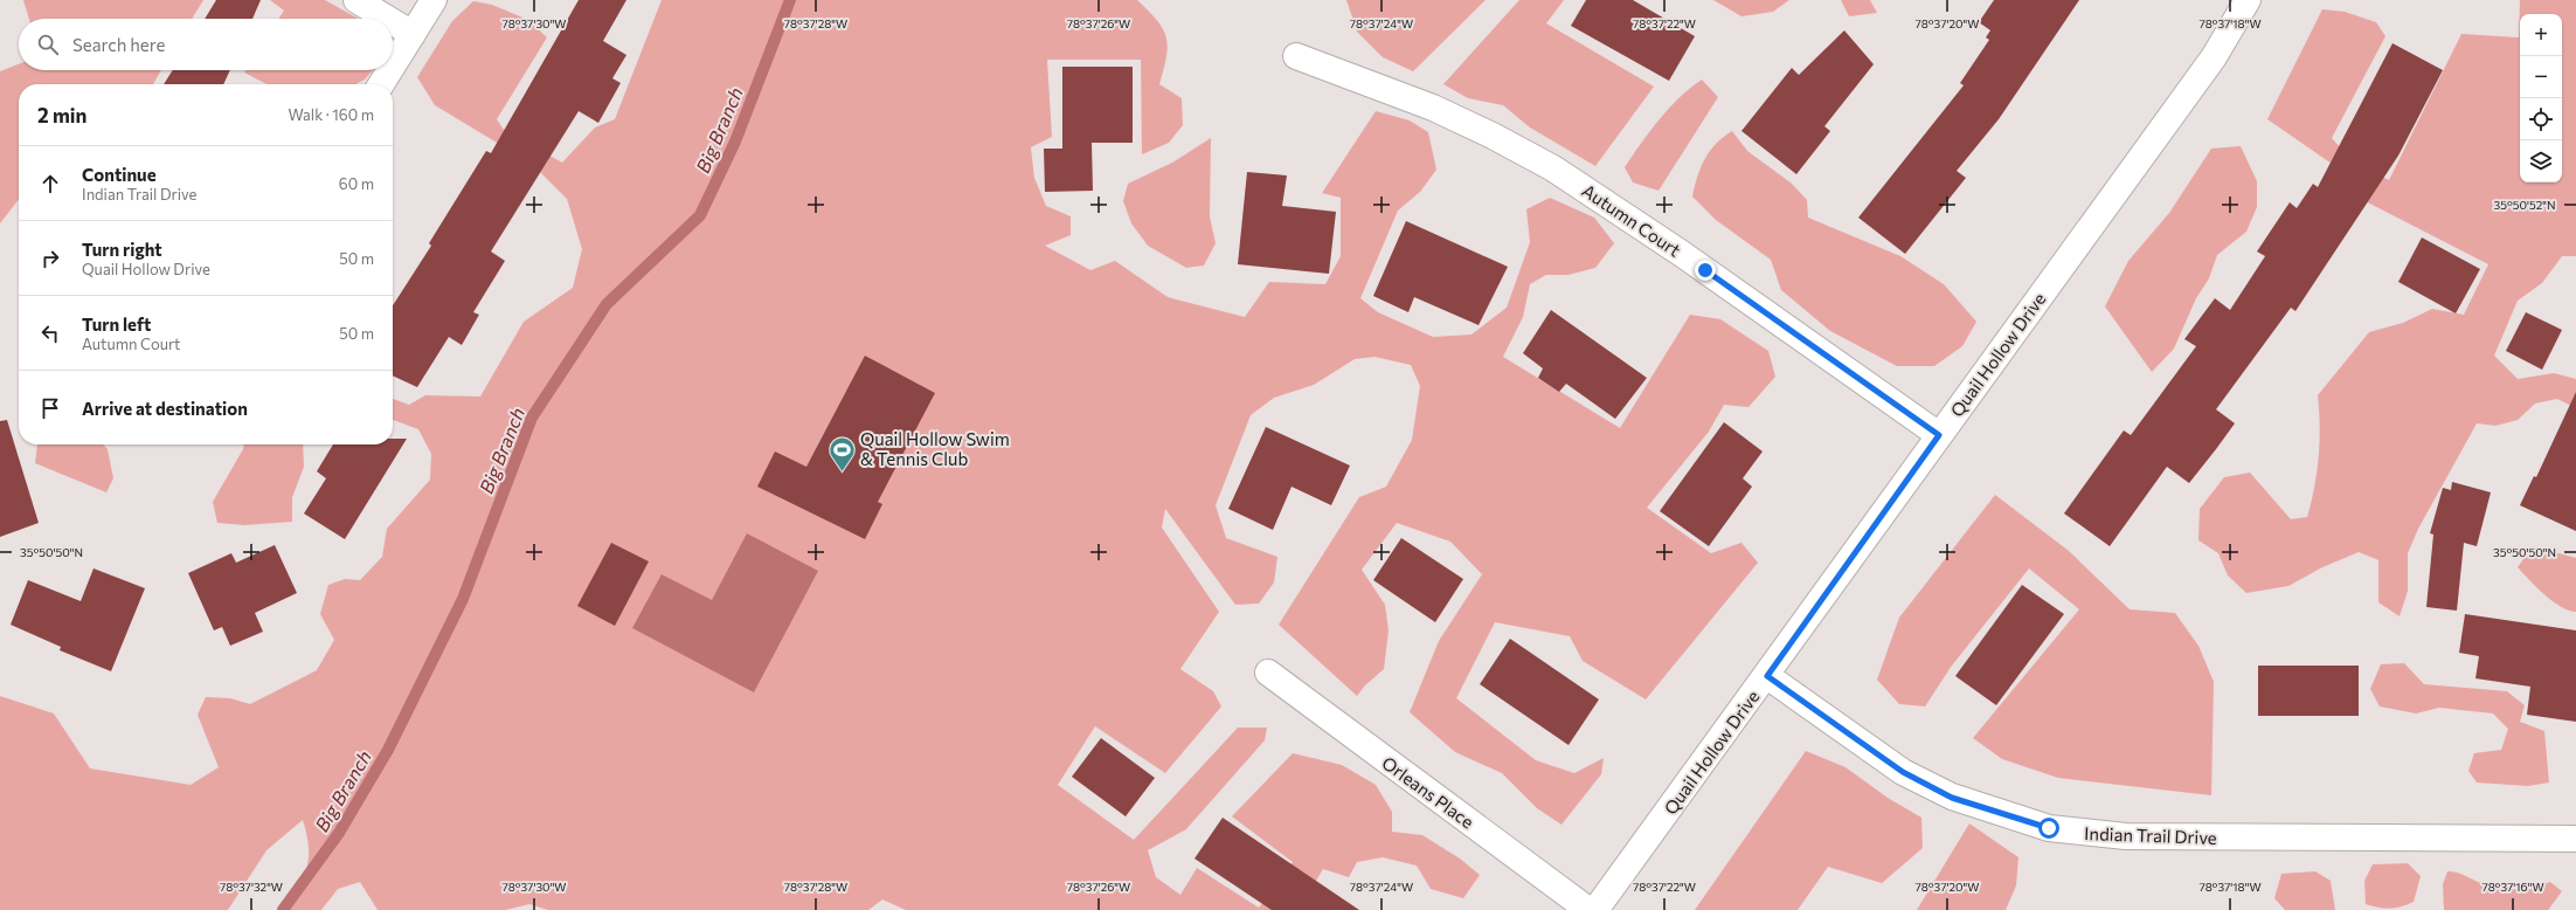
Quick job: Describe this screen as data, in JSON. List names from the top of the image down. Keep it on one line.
{"streets":{"street":["Autumn Court","Quail Hollow Drive","Orleans Place","Indian Trail Drive"]},"crossings":[["Autumn Court","Quail Hollow Drive"],["Quail Hollow Drive","Indian Trail Drive"]],"water":["Big Branch"],"places":{"sports":["Quail Hollow Swim & Tennis Club"]},"page":{"map_buttons":["+","−"],"search":"Search here","heading":["2 min","Walk · 160 m"],"list":[["Continue","Indian Trail Drive","60 m"],["Turn right","Quail Hollow Drive","50 m"],["Turn left","Autumn Court","50 m"],"Arrive at destination"]},"coordinates":["78°37'30\"W","78°37'28\"W","78°37'26\"W","78°37'24\"W","78°37'22\"W","78°37'20\"W","78°37'18\"W","35°50'52\"N","35°50'50\"N","78°37'32\"W","78°37'16\"W"]}
